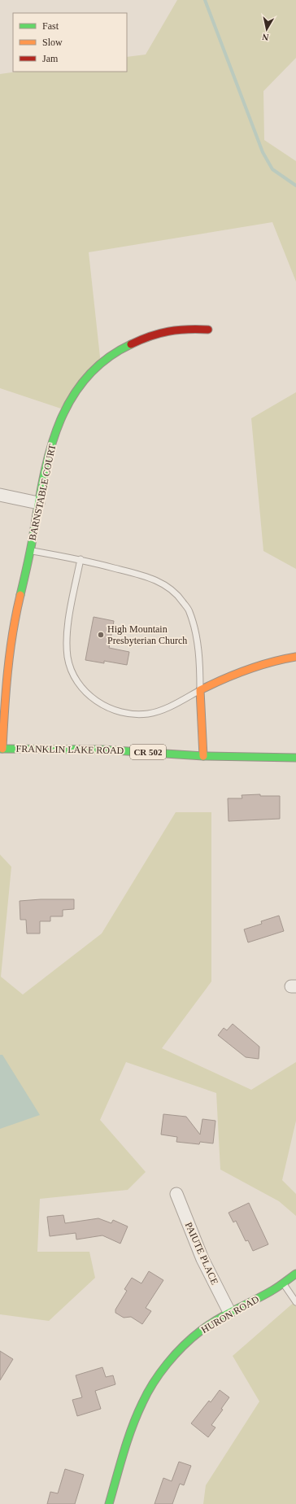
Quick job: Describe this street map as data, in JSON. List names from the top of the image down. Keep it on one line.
{"streets":{"street":["BARNSTABLE COURT","FRANKLIN LAKE ROAD","CR 502","PAIUTE PLACE","HURON ROAD"]},"crossings":[["BARNSTABLE COURT","FRANKLIN LAKE ROAD"],["PAIUTE PLACE","HURON ROAD"]],"places":["High Mountain Presbyterian Church"],"legend":["Fast","Slow","Jam"],"north":"bottom"}
